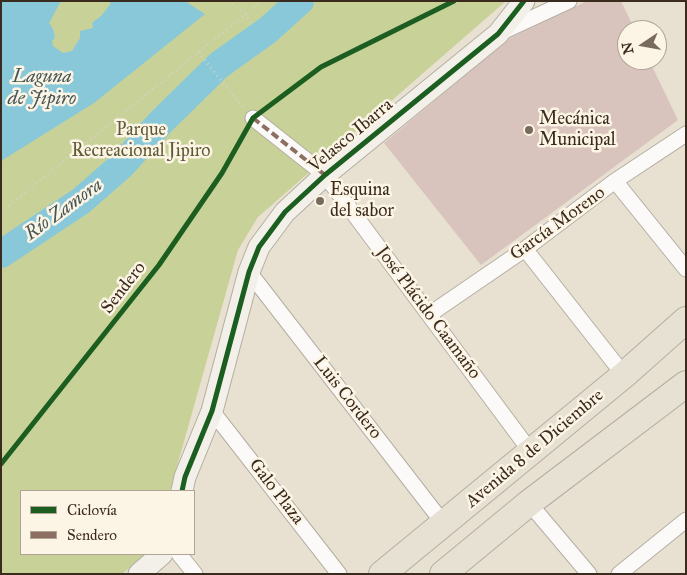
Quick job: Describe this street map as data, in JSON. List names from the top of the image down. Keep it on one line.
{"streets":{"highway":["Avenida 8 de Diciembre"],"street":["Velasco Ibarra","García Moreno","José Plácido Caamaño","Luis Cordero","Galo Plaza"],"cycle path":["Sendero"]},"crossings":[["Velasco Ibarra","José Plácido Caamaño"],["Velasco Ibarra","Luis Cordero"],["Velasco Ibarra","Galo Plaza"],["García Moreno","José Plácido Caamaño"],["Sendero","José Plácido Caamaño"],["José Plácido Caamaño","Avenida 8 de Diciembre"],["Luis Cordero","Avenida 8 de Diciembre"]],"water":["Laguna de Jipiro","Río Zamora"],"parks":["Parque Recreacional Jipiro"],"places":["Mecánica Municipal","Esquina del sabor"],"legend":["Ciclovía","Sendero"],"north":"left"}
